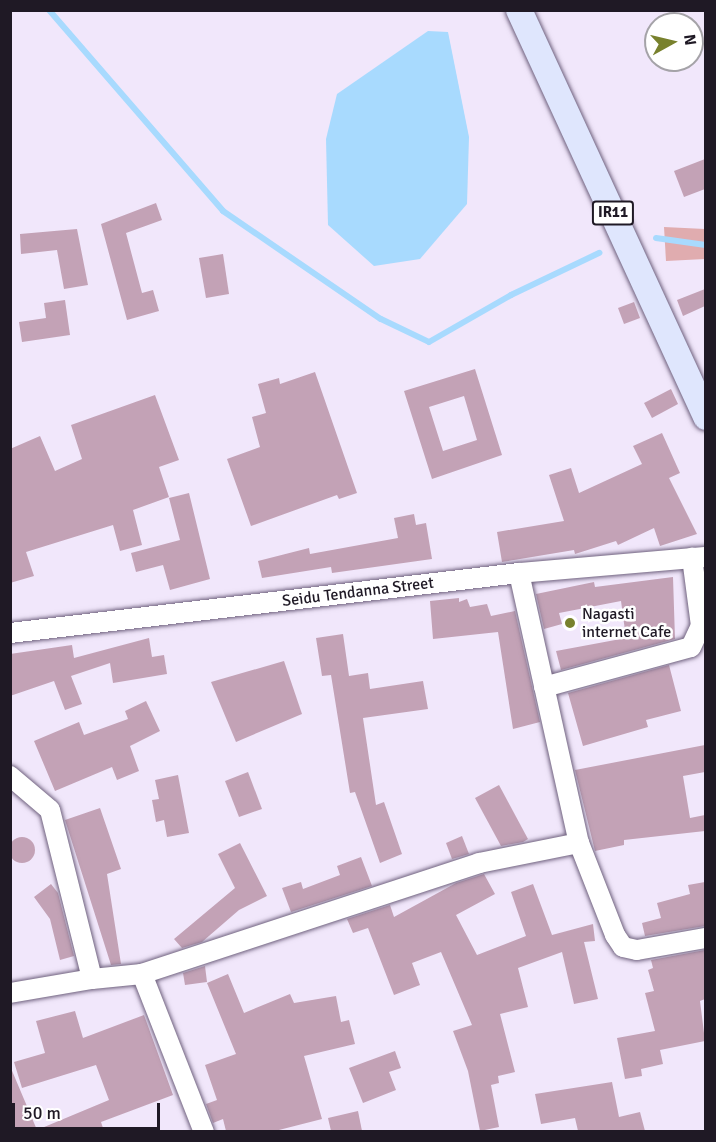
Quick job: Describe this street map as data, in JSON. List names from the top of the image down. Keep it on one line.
{"streets":{"main road":["IR11"],"street":["Seidu Tendanna Street"]},"places":["Nagasti internet Cafe"],"scale_bar":"50 m","north":"right"}
